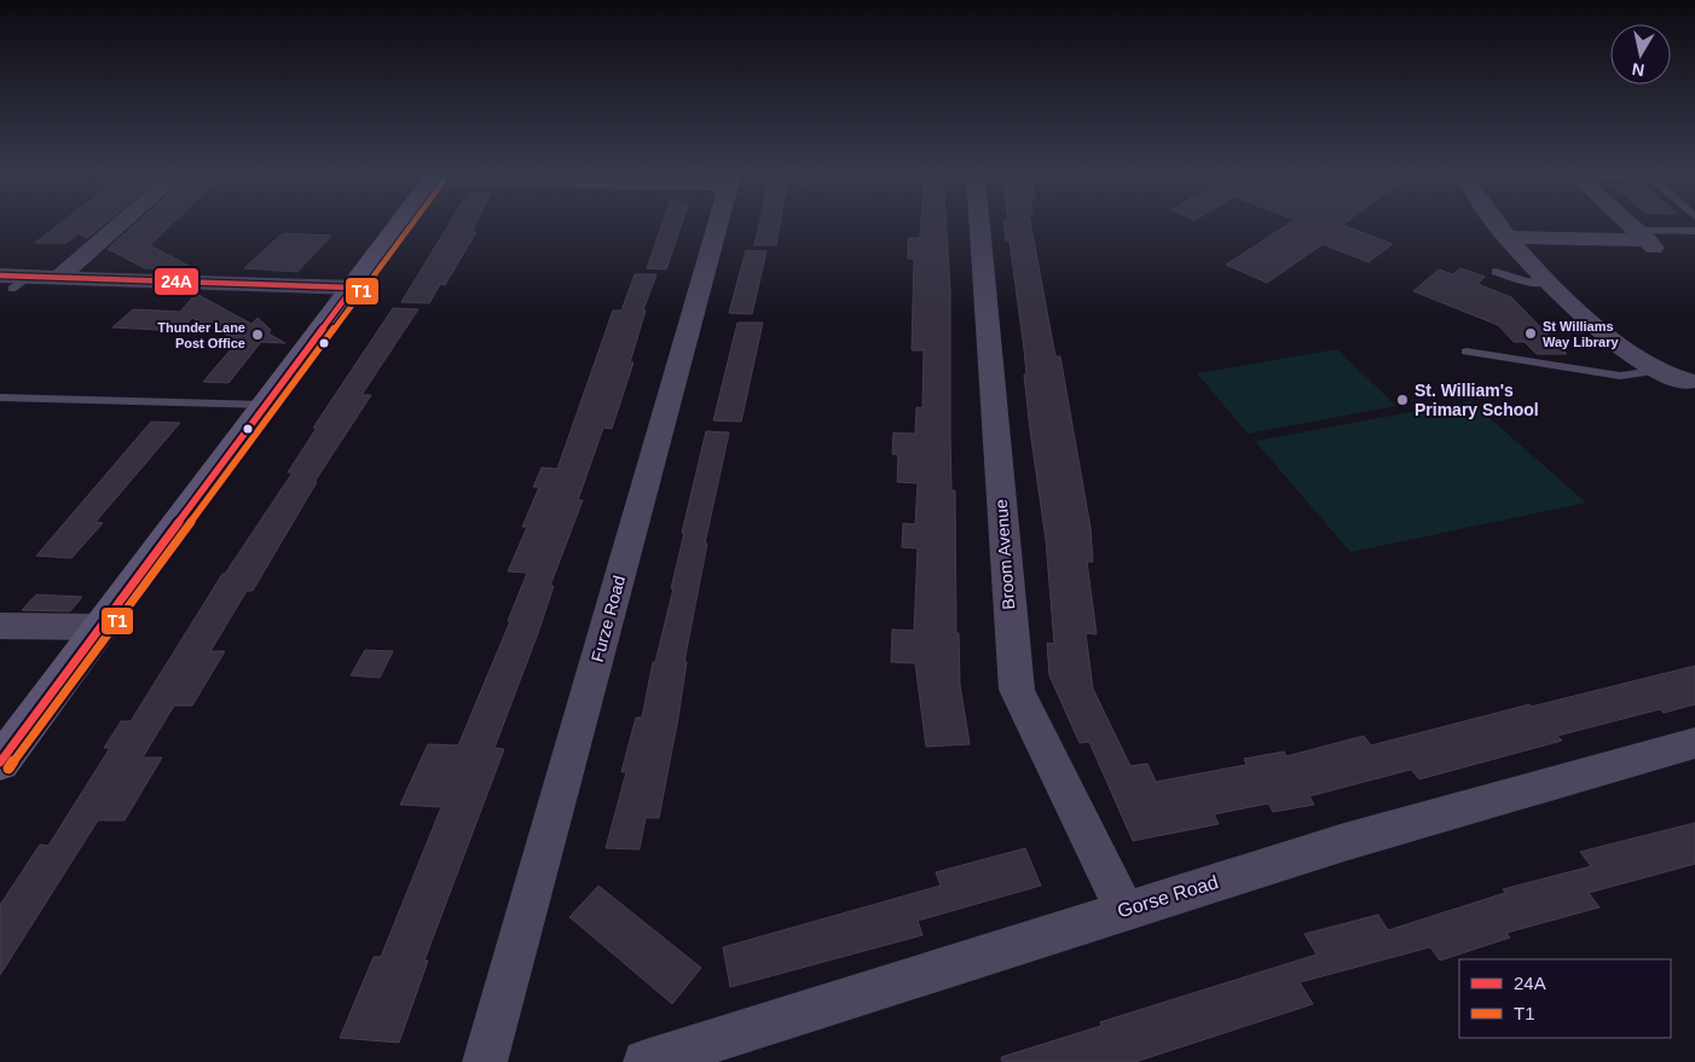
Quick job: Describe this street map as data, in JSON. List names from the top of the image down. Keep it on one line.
{"streets":{"street":["Broom Avenue","Furze Road","Gorse Road"]},"crossings":[["Broom Avenue","Gorse Road"]],"places":["St Williams Way Library","Thunder Lane Post Office","St. William's Primary School"],"lines":["transit line T1","transit line 24A"],"legend":["24A","T1"],"north":"bottom"}
